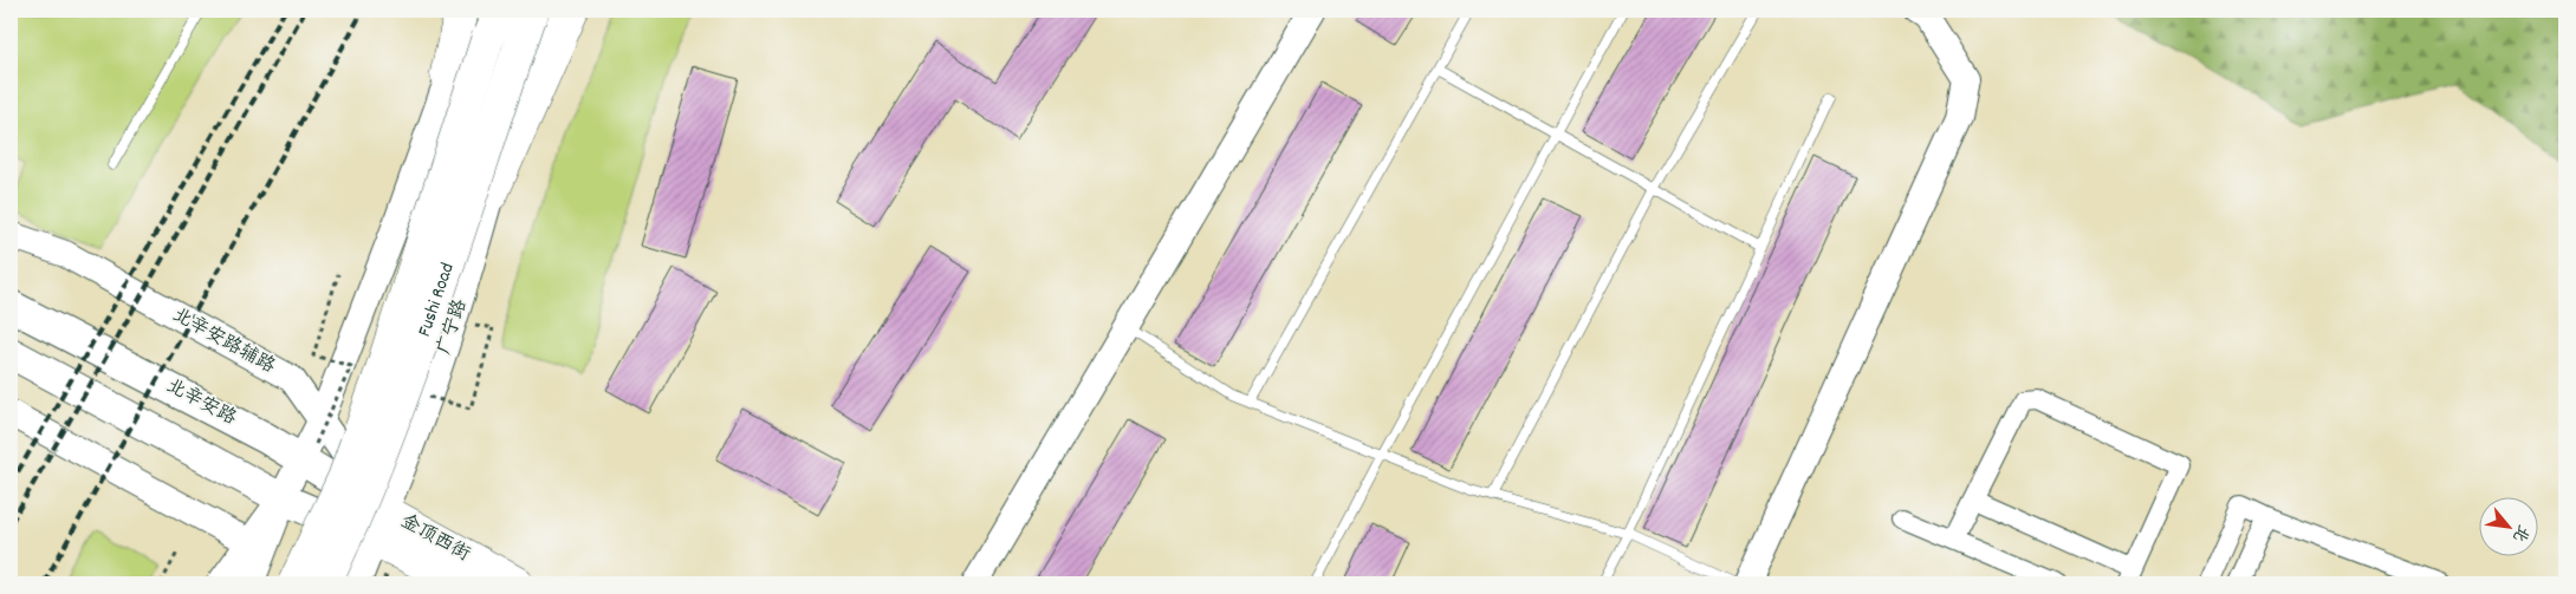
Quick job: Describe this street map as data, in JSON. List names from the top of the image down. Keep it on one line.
{"streets":{"highway":["Fushi Road","金顶西街"],"main road":["北辛安路"],"street":["广宁路","北辛安路辅路"]},"crossings":[["广宁路","北辛安路辅路"],["广宁路","北辛安路"],["广宁路","金顶西街"],["北辛安路辅路","北辛安路"],["北辛安路辅路","金顶西街"],["北辛安路","金顶西街"]],"north":"bottom right"}
